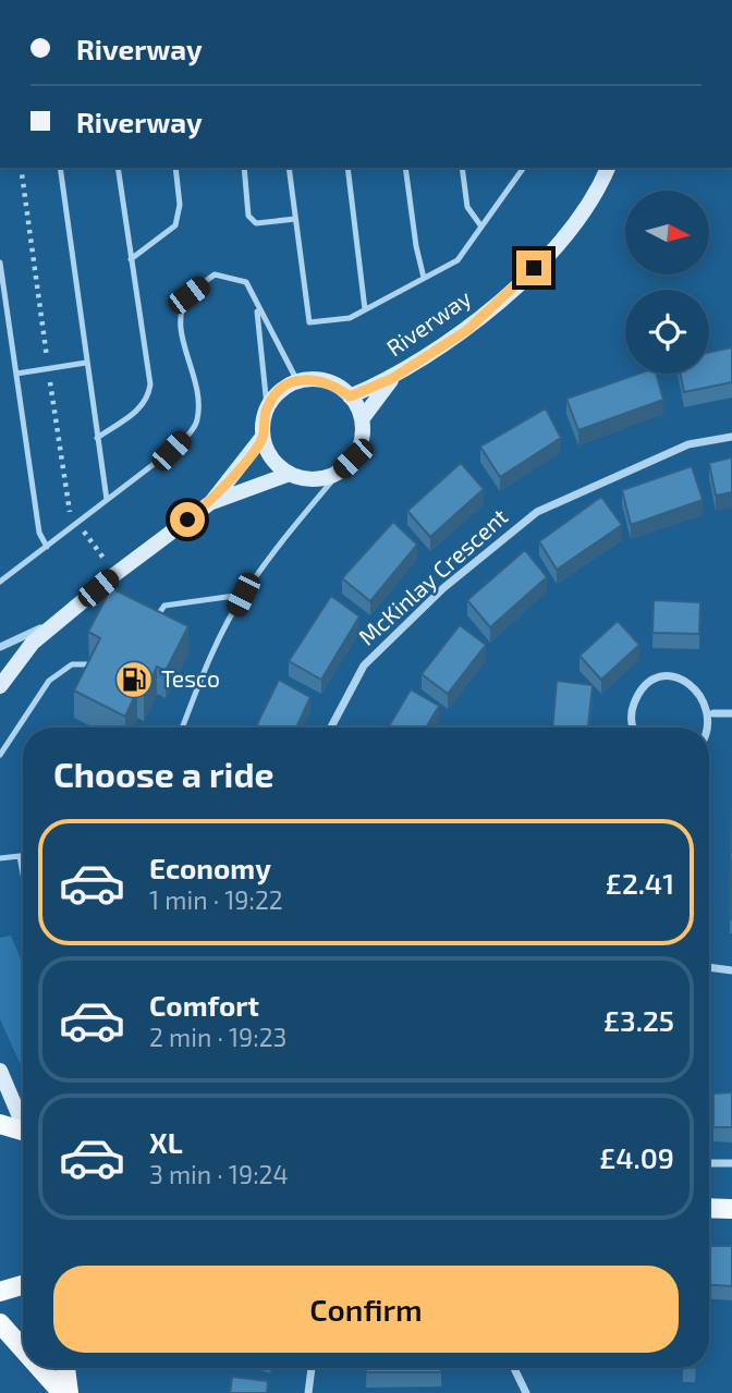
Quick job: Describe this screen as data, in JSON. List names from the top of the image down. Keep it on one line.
{"streets":{"street":["Riverway","McKinlay Crescent"]},"places":{"fuel station":["Tesco"]},"north":"right","page":{"banner":["Riverway","Riverway"],"heading":"Choose a ride","list":[{"name":"Economy","note":"1 min · 19:22","value":"£2.41"},{"name":"Comfort","note":"2 min · 19:23","value":"£3.25"},{"name":"XL","note":"3 min · 19:24","value":"£4.09"}],"buttons":"Confirm"}}
